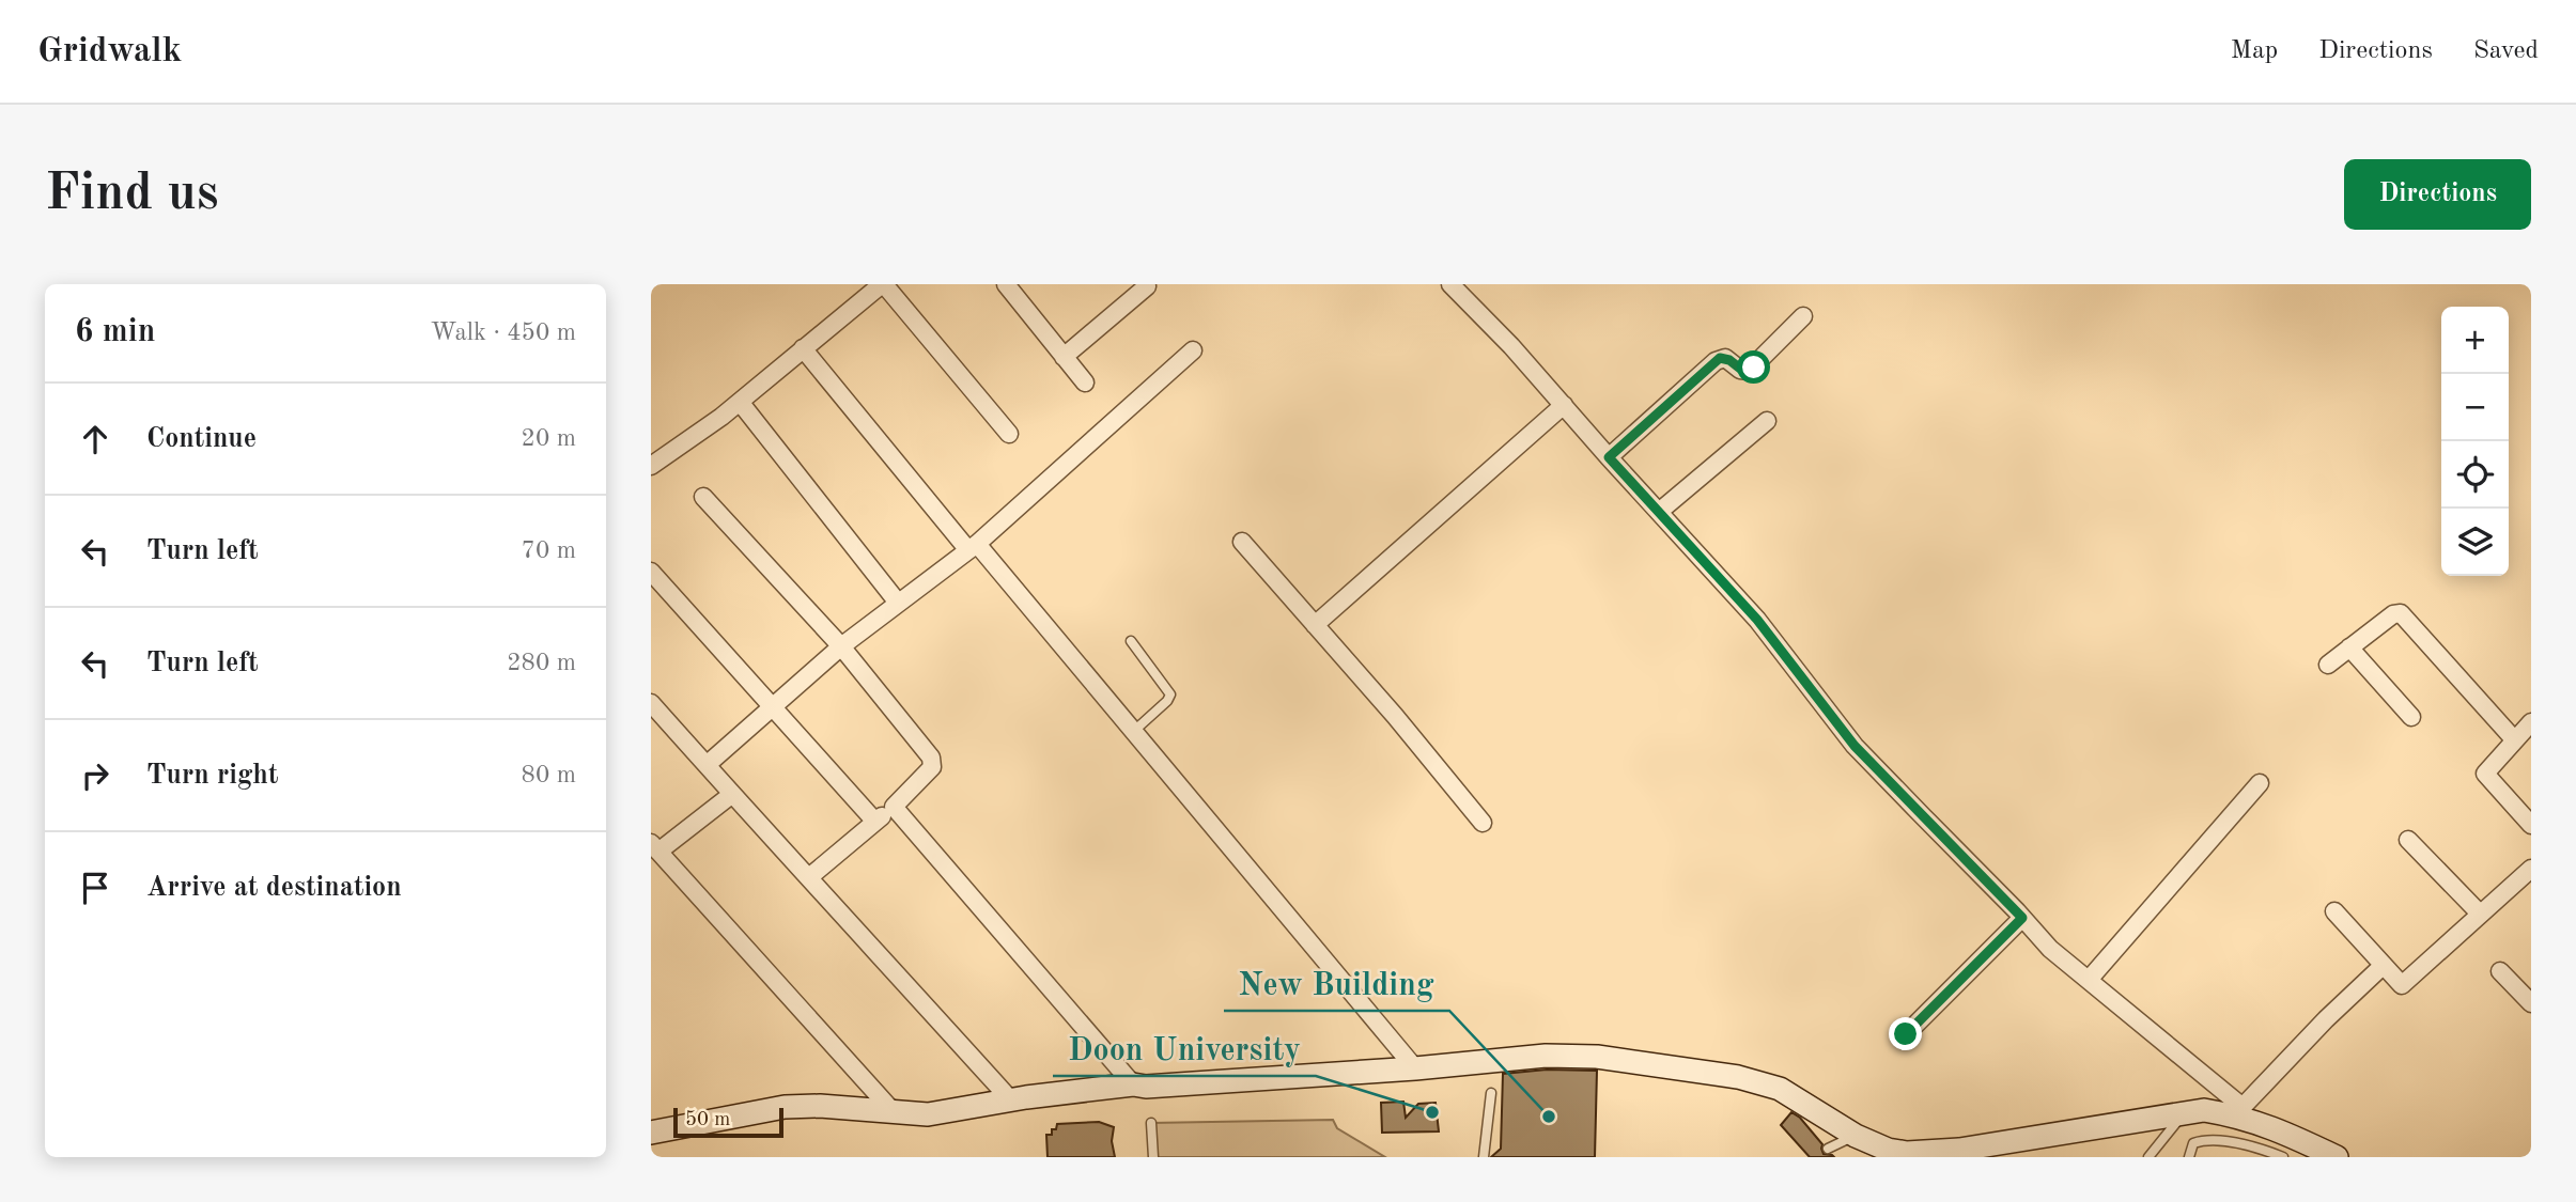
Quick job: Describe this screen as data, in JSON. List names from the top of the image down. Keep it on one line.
{"places":["Doon University","New Building"],"scale_bar":"50 m","page":{"header":"Gridwalk","nav":["Map","Directions","Saved"],"buttons":"Directions","title":"Find us","heading":["6 min","Walk · 450 m"],"map_buttons":["+","−"],"list":[["Continue","20 m"],["Turn left","70 m"],["Turn left","280 m"],["Turn right","80 m"],"Arrive at destination"],"scale":"50 m"}}
